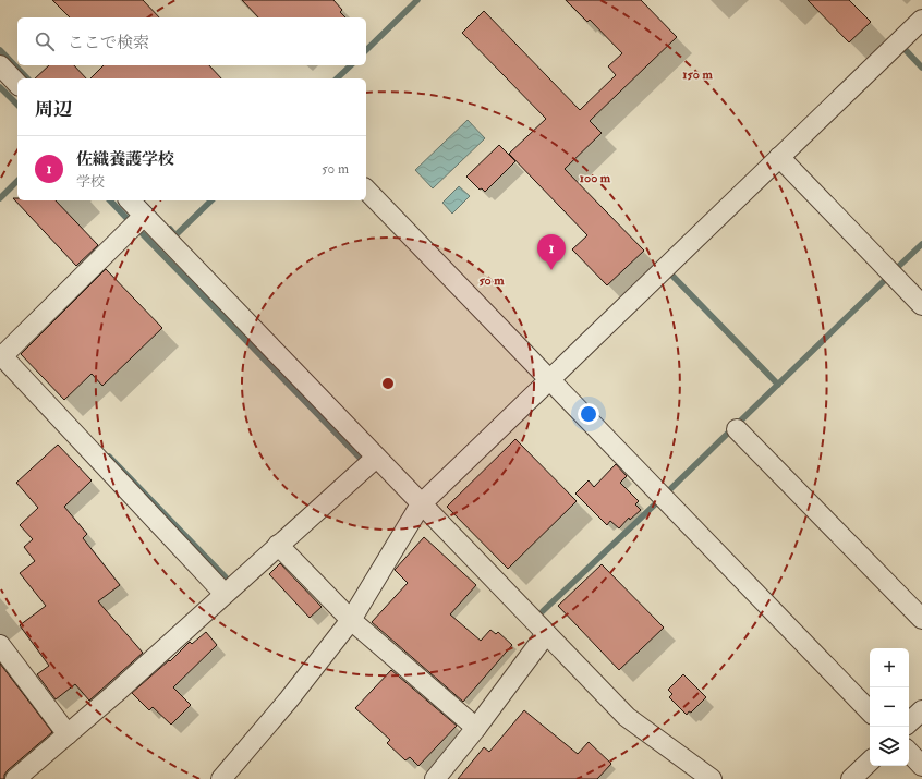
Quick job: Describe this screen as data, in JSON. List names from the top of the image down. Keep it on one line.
{"page":{"search":"ここで検索","heading":"周辺","list":[{"mark":"1","name":"佐織養護学校","note":"学校","value":"50 m"}],"pins":"1","map_buttons":["+","−"]},"rings":["150 m","100 m","50 m"]}
